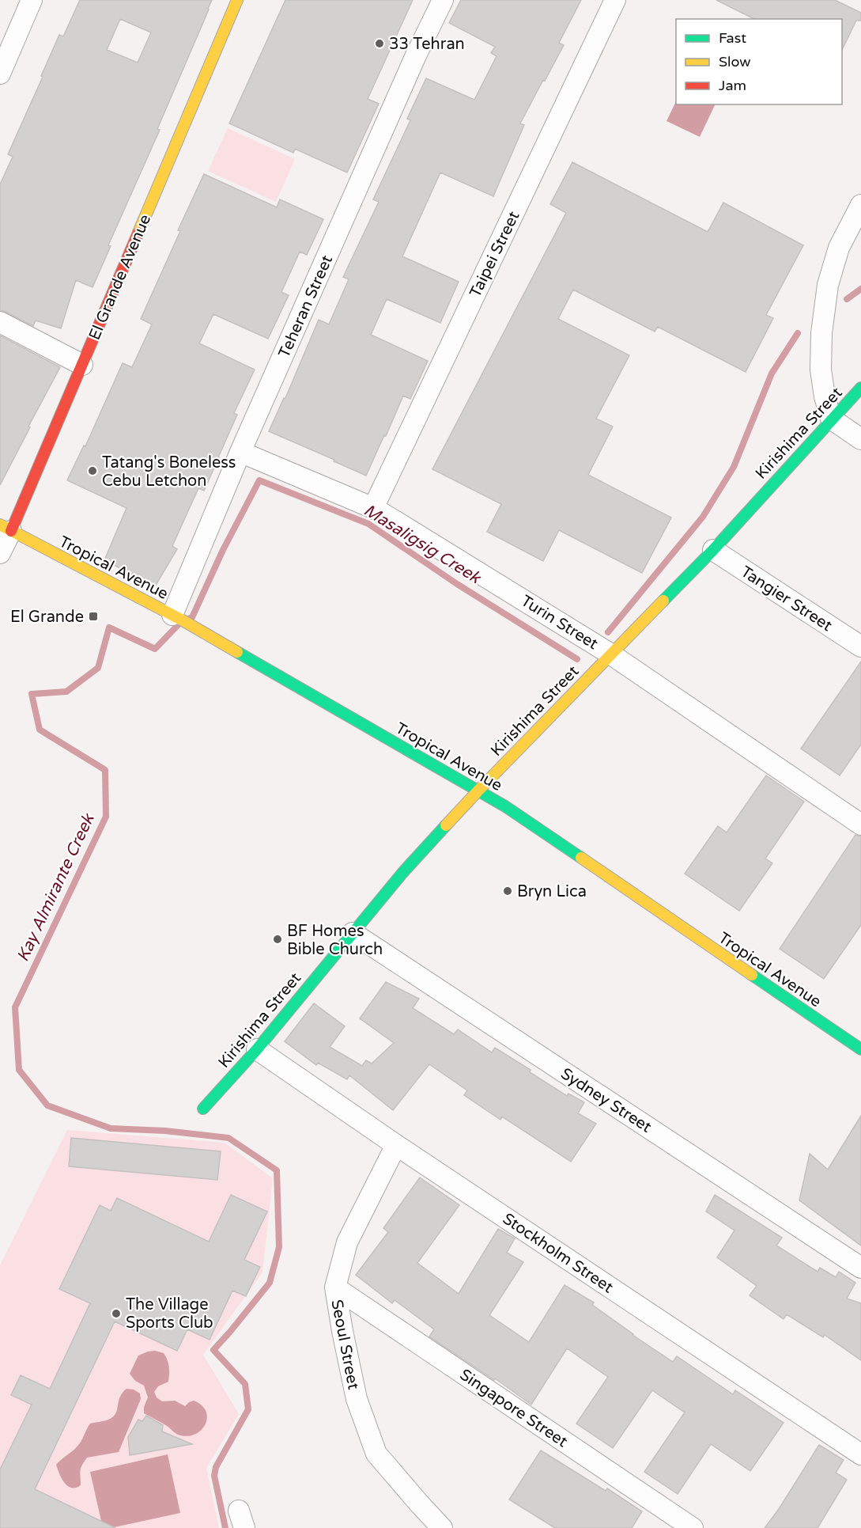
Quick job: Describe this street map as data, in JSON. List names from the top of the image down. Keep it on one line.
{"streets":{"street":["Taipei Street","El Grande Avenue","Teheran Street","Kirishima Street","Tropical Avenue","Tangier Street","Turin Street","Sydney Street","Stockholm Street","Seoul Street","Singapore Street"]},"crossings":[["Taipei Street","Turin Street"],["El Grande Avenue","Tropical Avenue"],["Teheran Street","Tropical Avenue"],["Teheran Street","Turin Street"],["Kirishima Street","Tropical Avenue"],["Kirishima Street","Tangier Street"],["Kirishima Street","Turin Street"],["Kirishima Street","Sydney Street"],["Kirishima Street","Stockholm Street"],["Stockholm Street","Seoul Street"],["Seoul Street","Singapore Street"]],"water":["Masaligsig Creek","Kay Almirante Creek"],"places":{"other":["33 Tehran","Tatang's Boneless Cebu Letchon","Bryn Lica","BF Homes Bible Church","The Village Sports Club"],"transit":["El Grande"]},"legend":["Fast","Slow","Jam"]}
